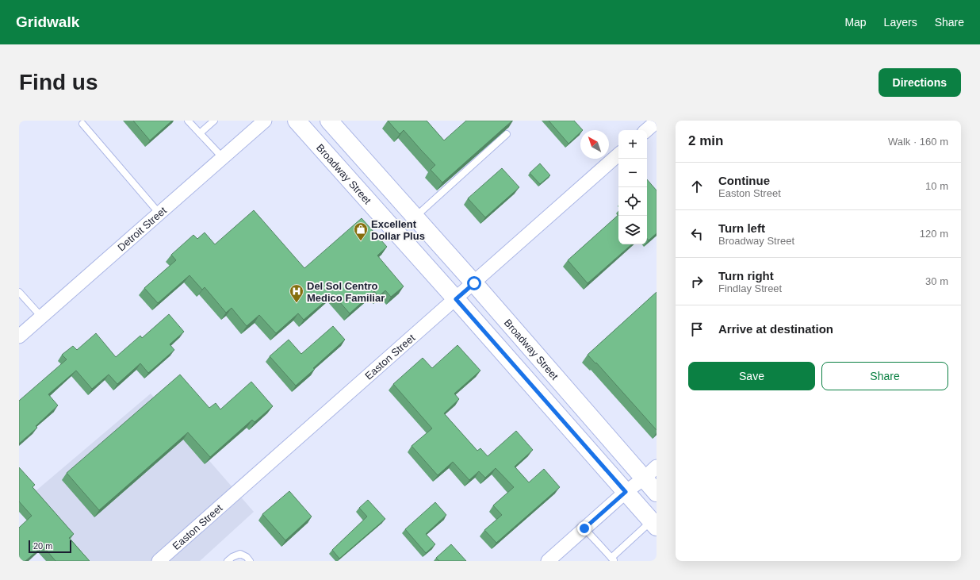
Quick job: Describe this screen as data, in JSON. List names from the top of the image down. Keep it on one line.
{"streets":{"main road":["Broadway Street"],"street":["Detroit Street","Easton Street"]},"crossings":[["Broadway Street","Easton Street"]],"places":{"shop":["Excellent Dollar Plus"],"hospital":["Del Sol Centro Medico Familiar"]},"scale_bar":"20 m","north":"top left","page":{"header":"Gridwalk","nav":["Map","Layers","Share"],"buttons":["Directions",["Save","Share"]],"title":"Find us","heading":["2 min","Walk · 160 m"],"map_buttons":["+","−"],"list":[["Continue","Easton Street","10 m"],["Turn left","Broadway Street","120 m"],["Turn right","Findlay Street","30 m"],"Arrive at destination"],"scale":"20 m"}}
